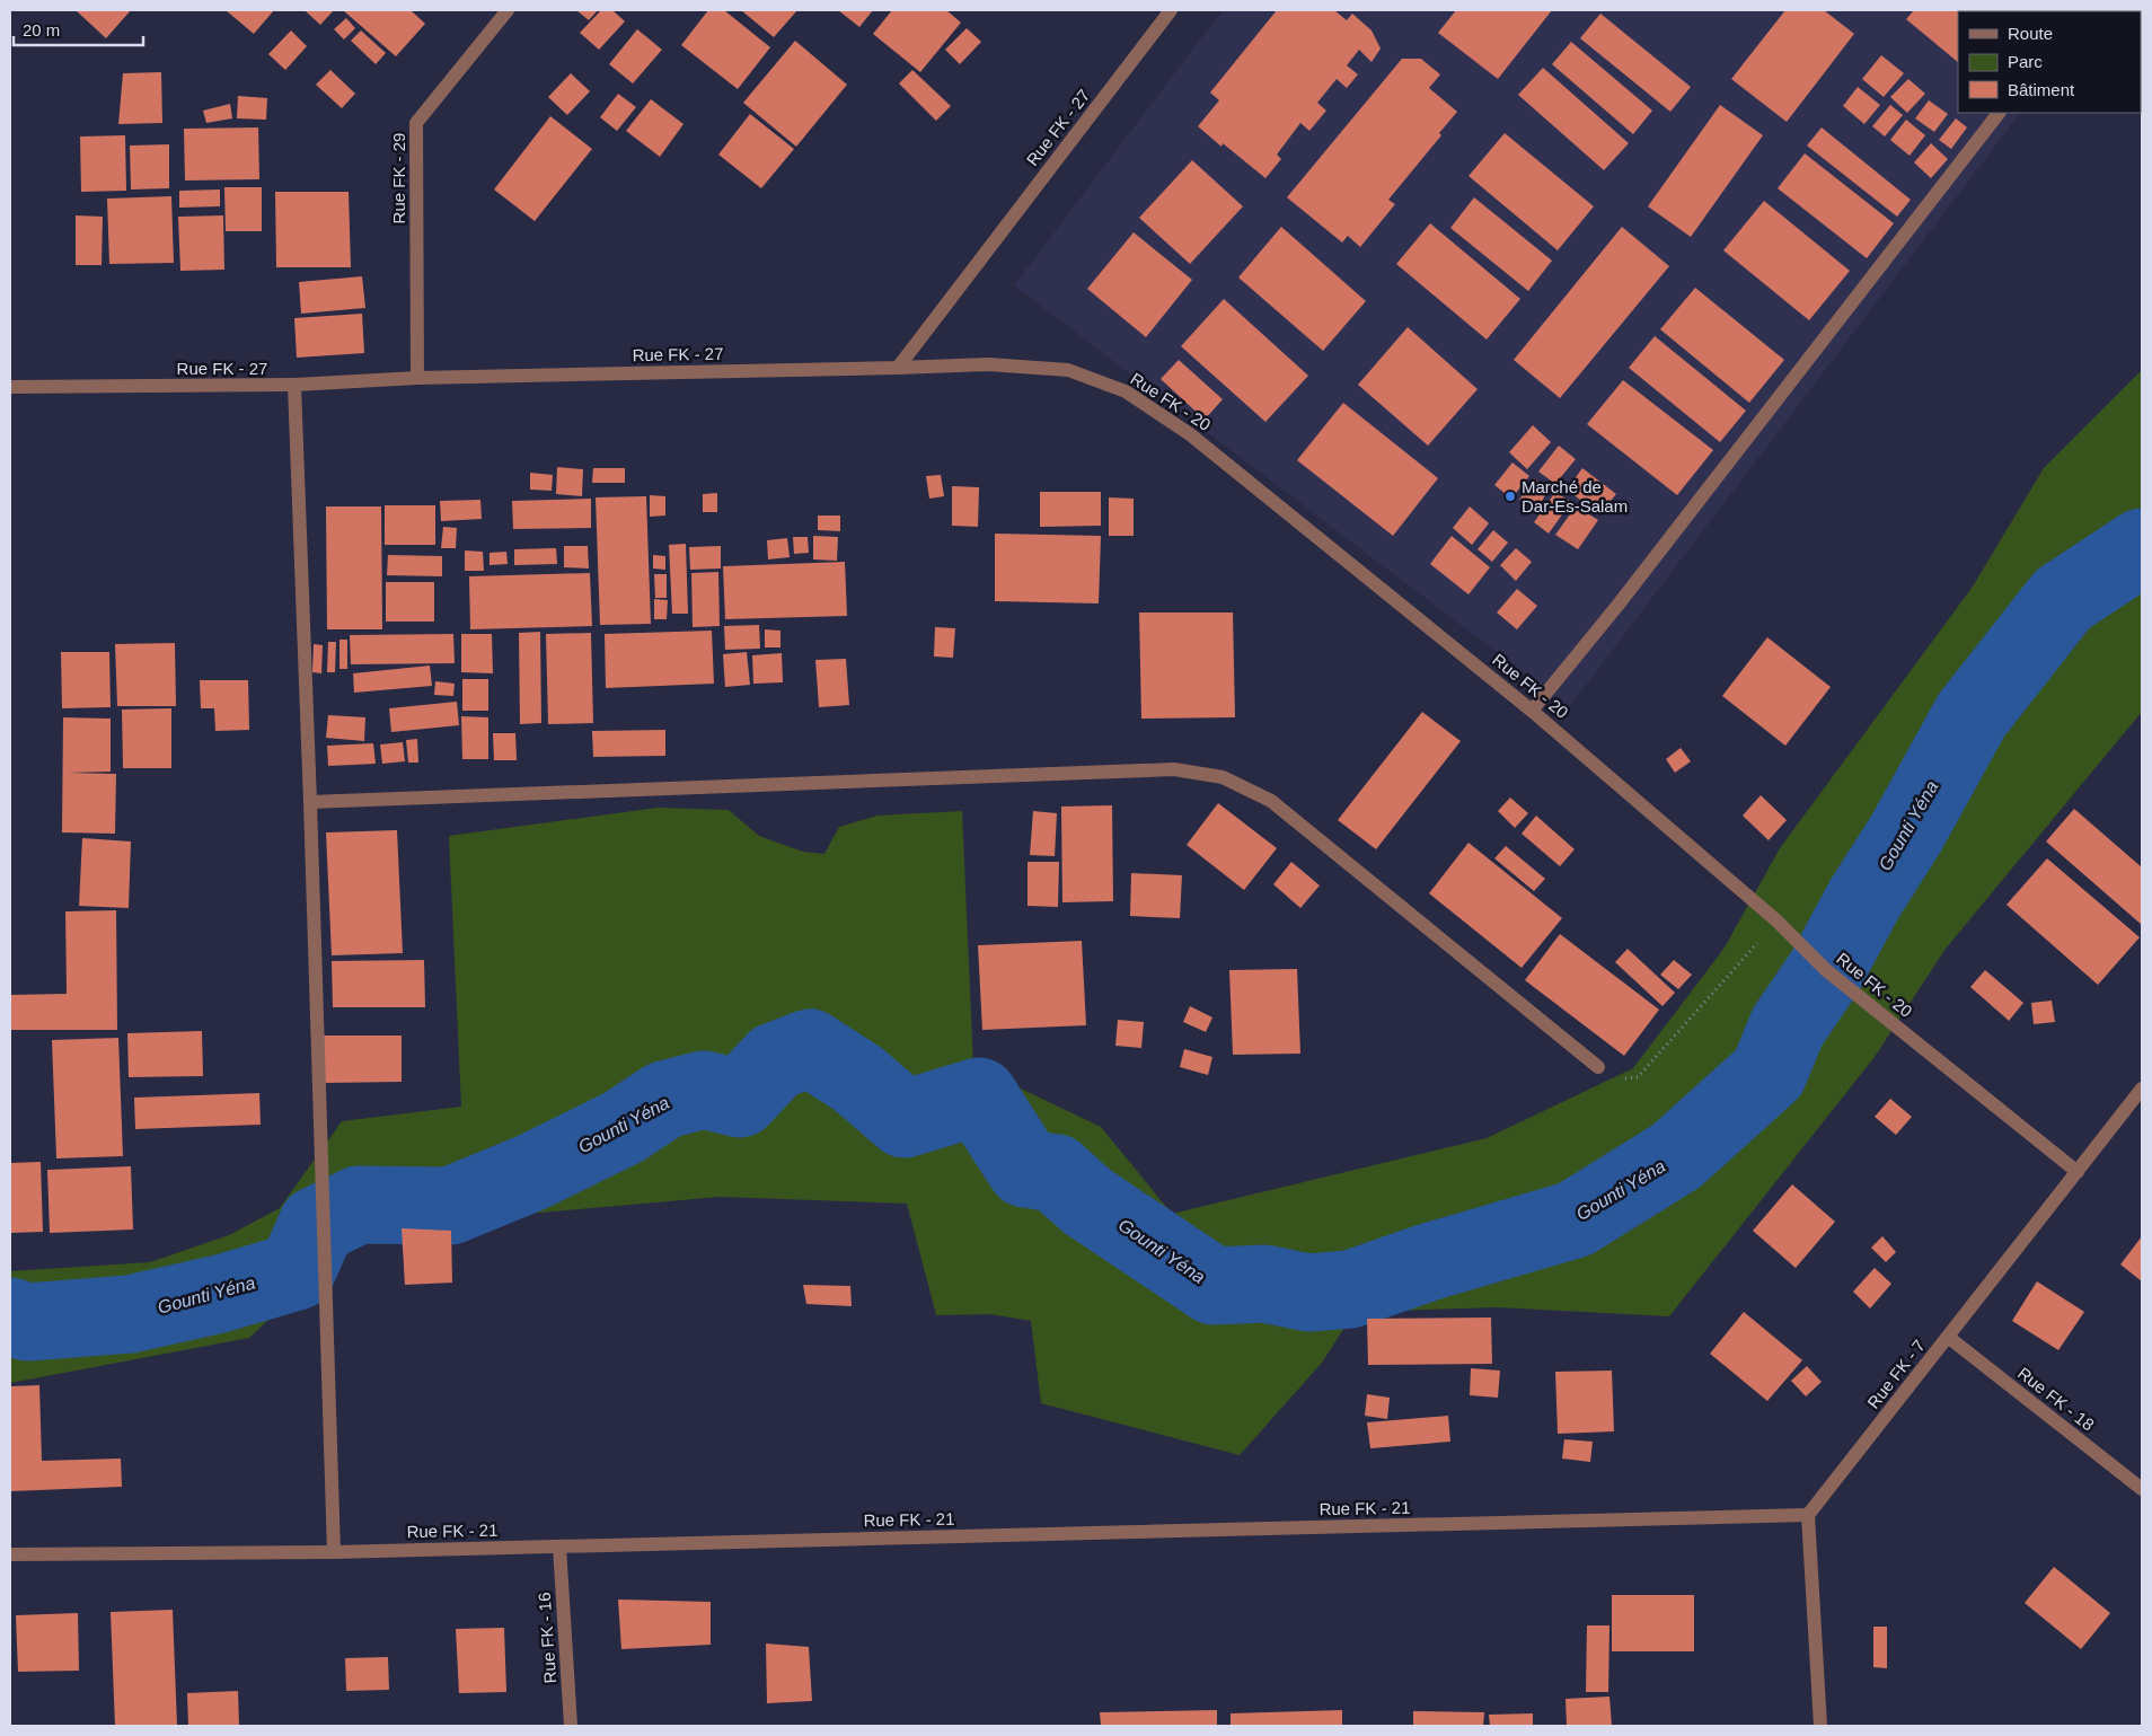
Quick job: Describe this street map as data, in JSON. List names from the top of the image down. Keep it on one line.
{"streets":{"street":["Rue FK - 27","Rue FK - 29","Rue FK - 20","Rue FK - 7","Rue FK - 18","Rue FK - 21","Rue FK - 16"]},"crossings":[["Rue FK - 27","Rue FK - 29"],["Rue FK - 27","Rue FK - 20"],["Rue FK - 20","Rue FK - 7"],["Rue FK - 7","Rue FK - 18"],["Rue FK - 7","Rue FK - 21"],["Rue FK - 21","Rue FK - 16"]],"water":["Gounti Yéna"],"places":["Marché de Dar-Es-Salam"],"legend":["Route","Parc","Bâtiment"],"scale_bar":"20 m"}
